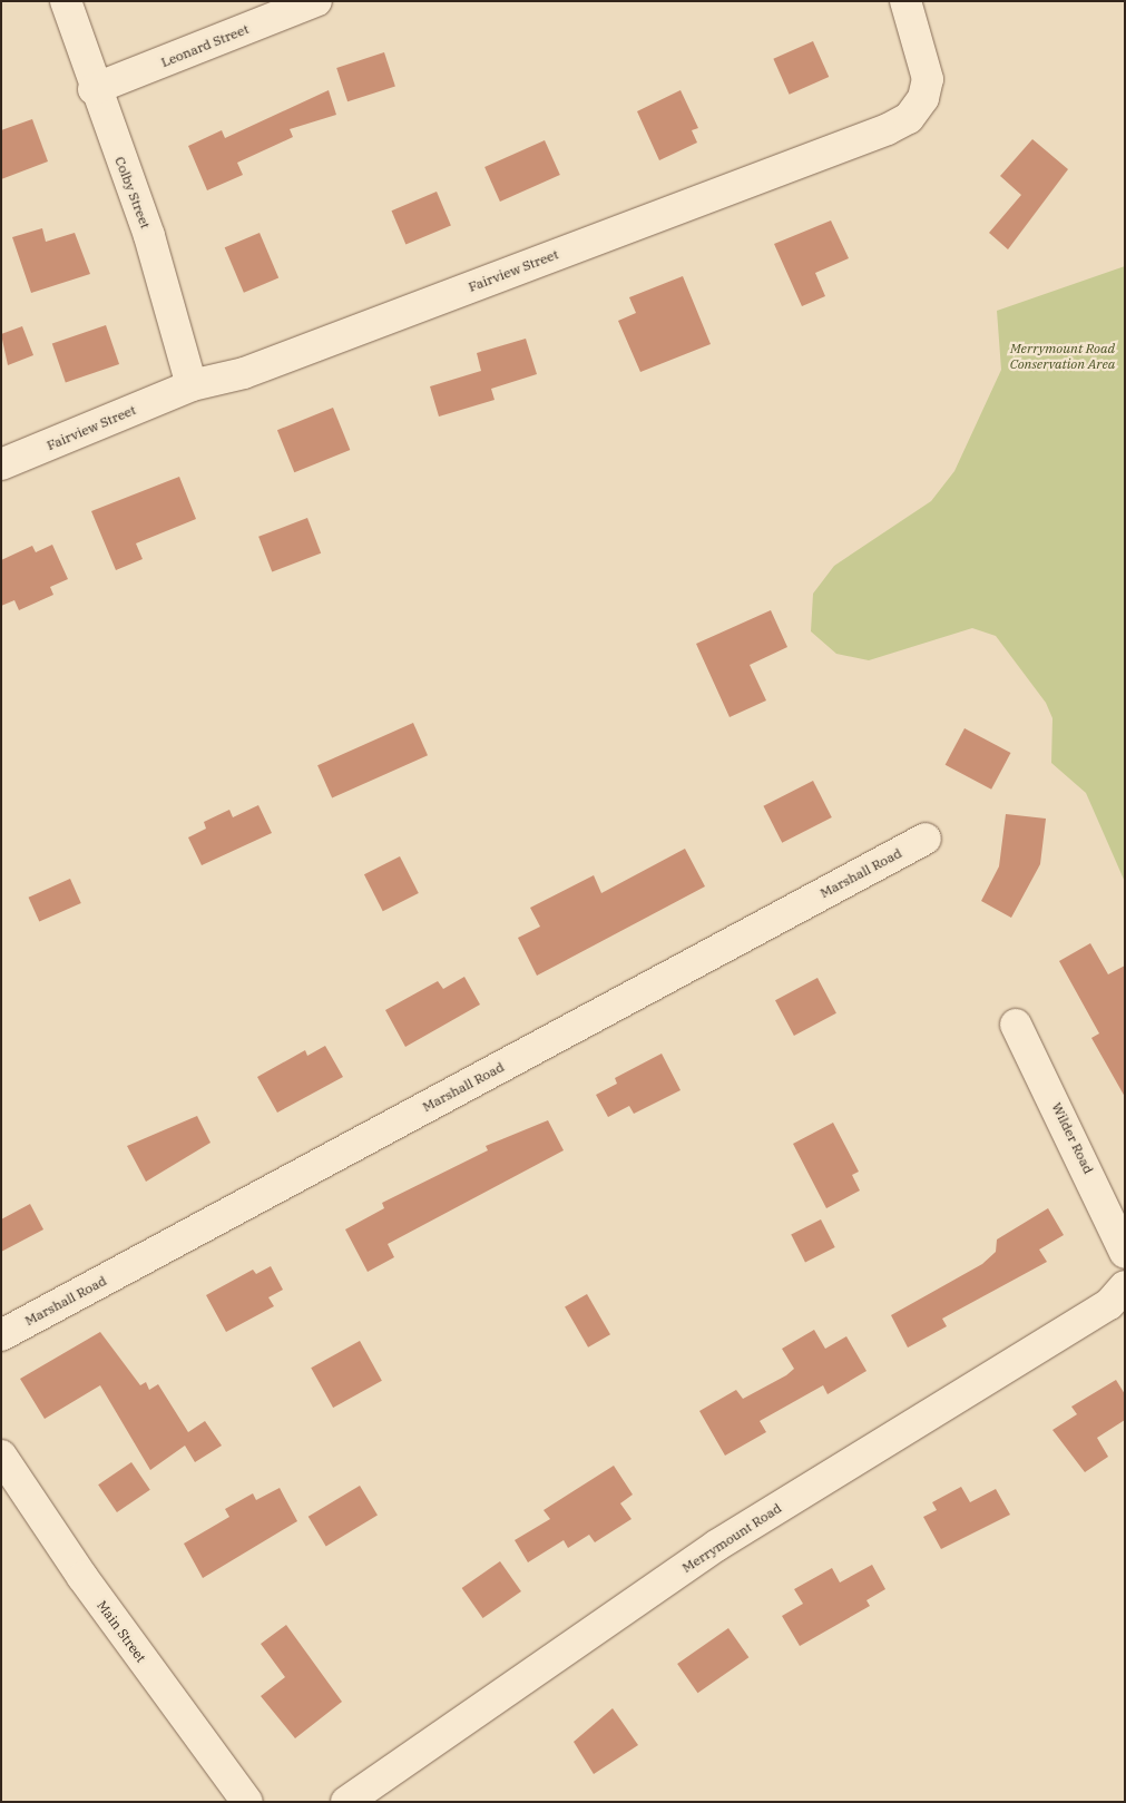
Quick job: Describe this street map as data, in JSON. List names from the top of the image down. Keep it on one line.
{"streets":{"street":["Leonard Street","Colby Street","Fairview Street","Marshall Road","Wilder Road","Merrymount Road","Main Street"]},"crossings":[["Leonard Street","Colby Street"],["Colby Street","Fairview Street"]],"parks":["Merrymount Road Conservation Area"]}
